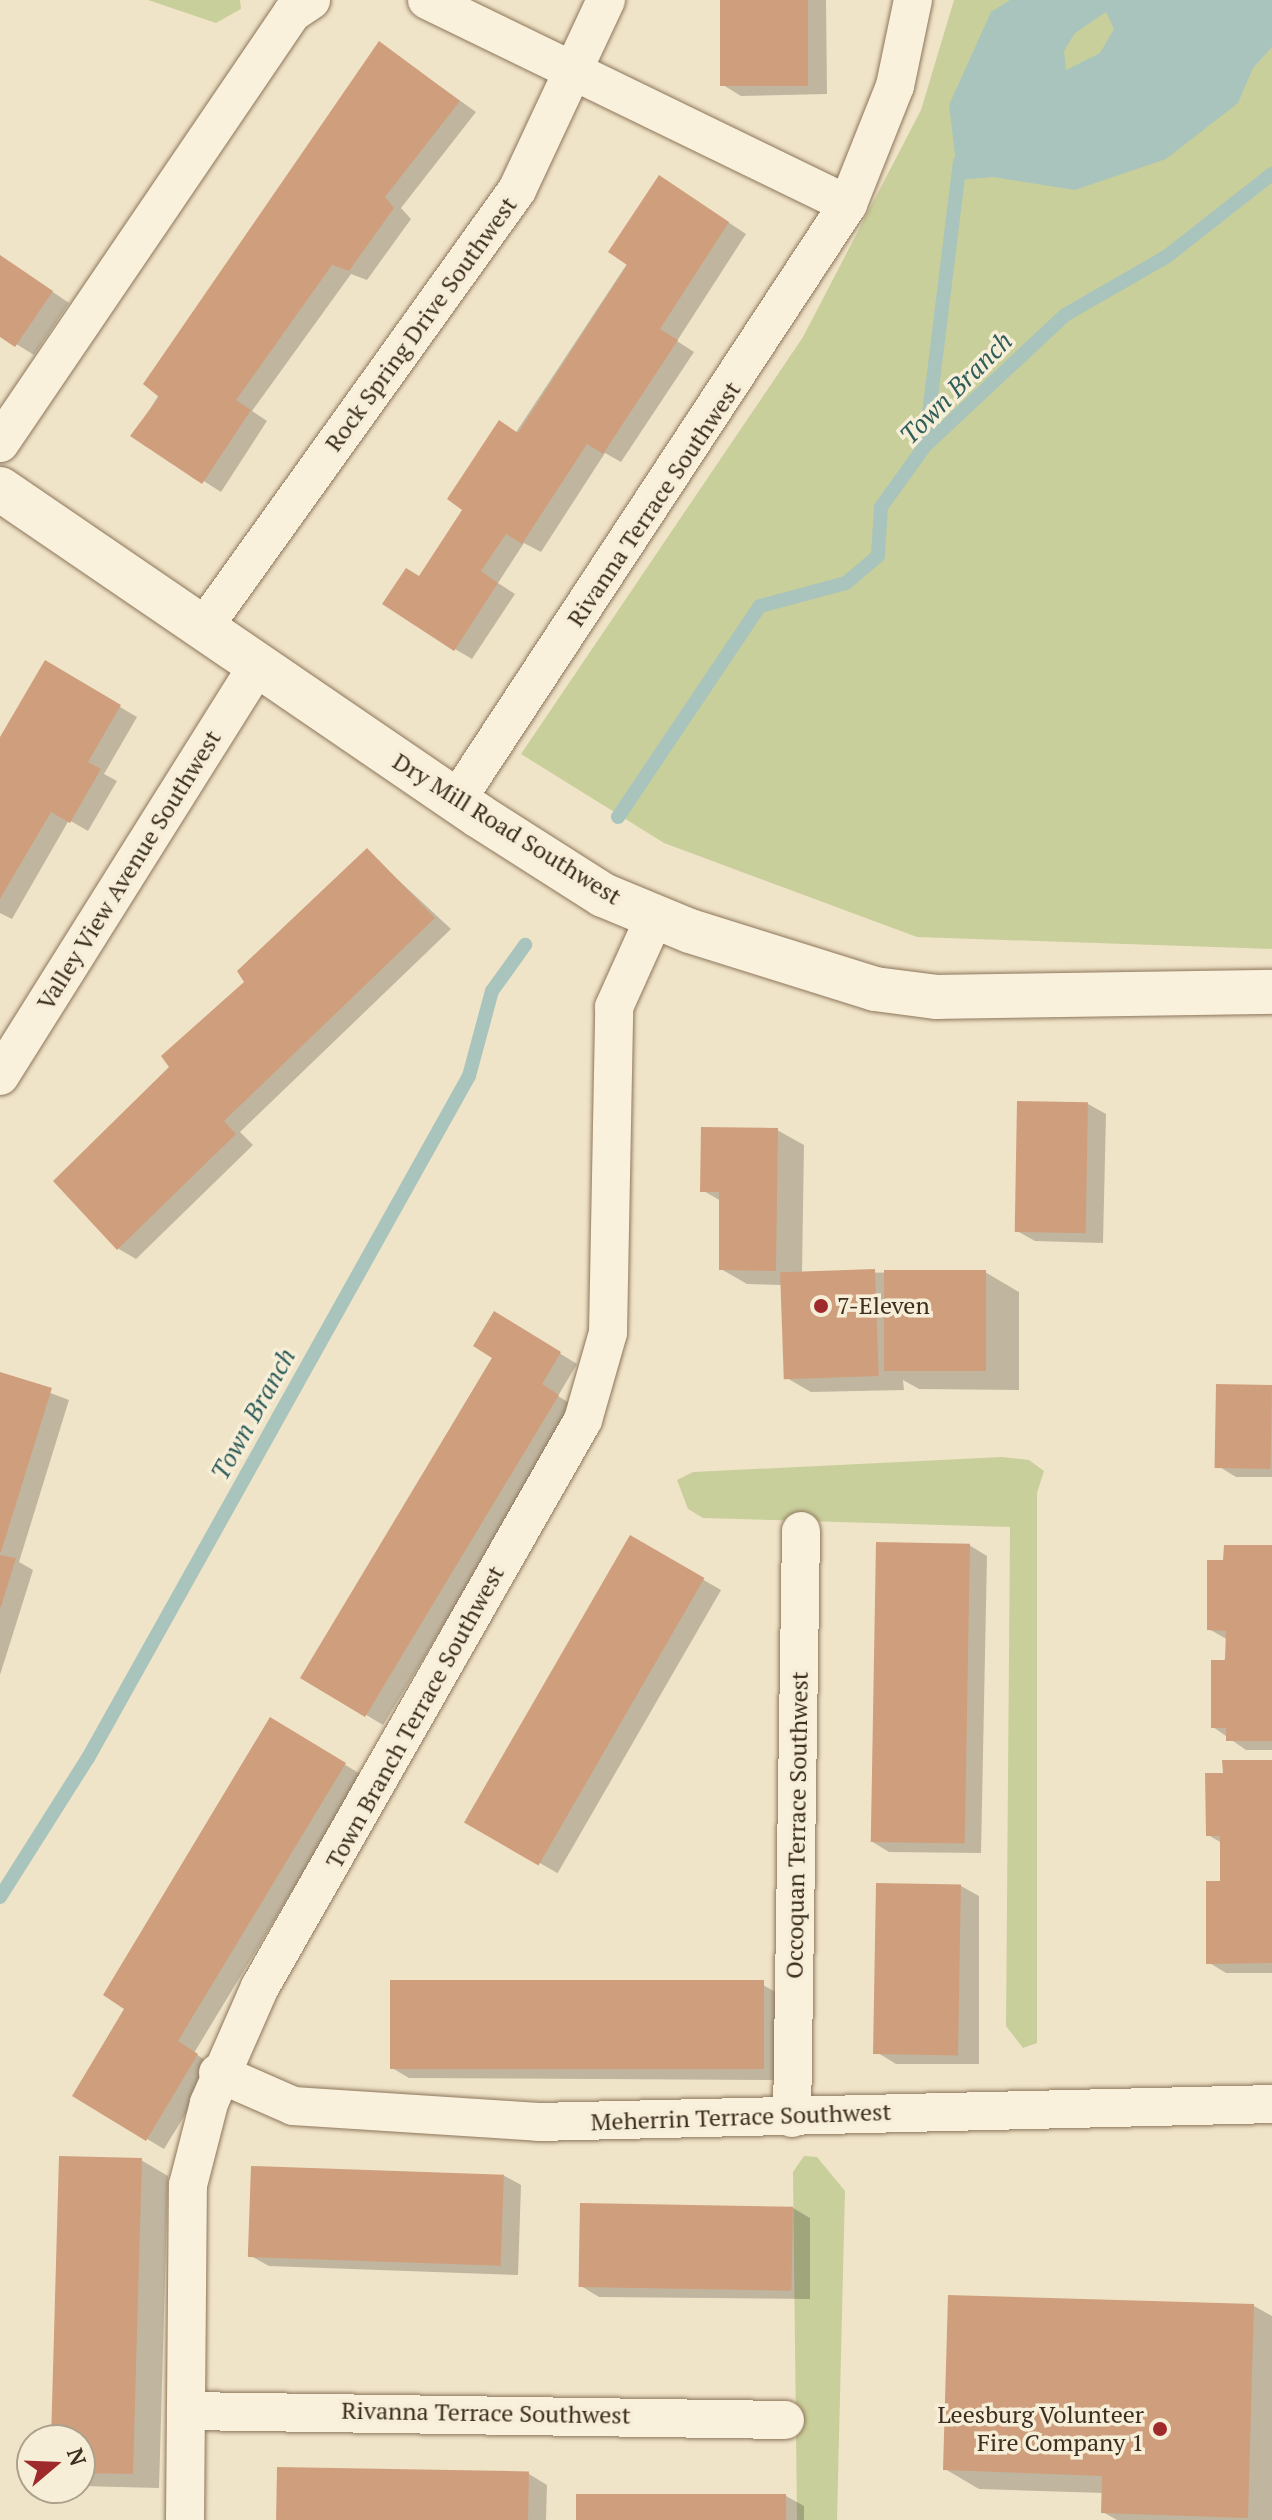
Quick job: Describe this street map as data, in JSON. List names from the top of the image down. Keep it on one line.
{"streets":{"street":["Rock Spring Drive Southwest","Rivanna Terrace Southwest","Dry Mill Road Southwest","Valley View Avenue Southwest","Town Branch Terrace Southwest","Occoquan Terrace Southwest","Meherrin Terrace Southwest"]},"crossings":[["Rock Spring Drive Southwest","Dry Mill Road Southwest"],["Rivanna Terrace Southwest","Dry Mill Road Southwest"],["Rivanna Terrace Southwest","Town Branch Terrace Southwest"],["Dry Mill Road Southwest","Valley View Avenue Southwest"],["Dry Mill Road Southwest","Town Branch Terrace Southwest"],["Town Branch Terrace Southwest","Meherrin Terrace Southwest"],["Occoquan Terrace Southwest","Meherrin Terrace Southwest"]],"water":["Town Branch"],"places":["7-Eleven","Leesburg Volunteer Fire Company 1"],"north":"right"}
